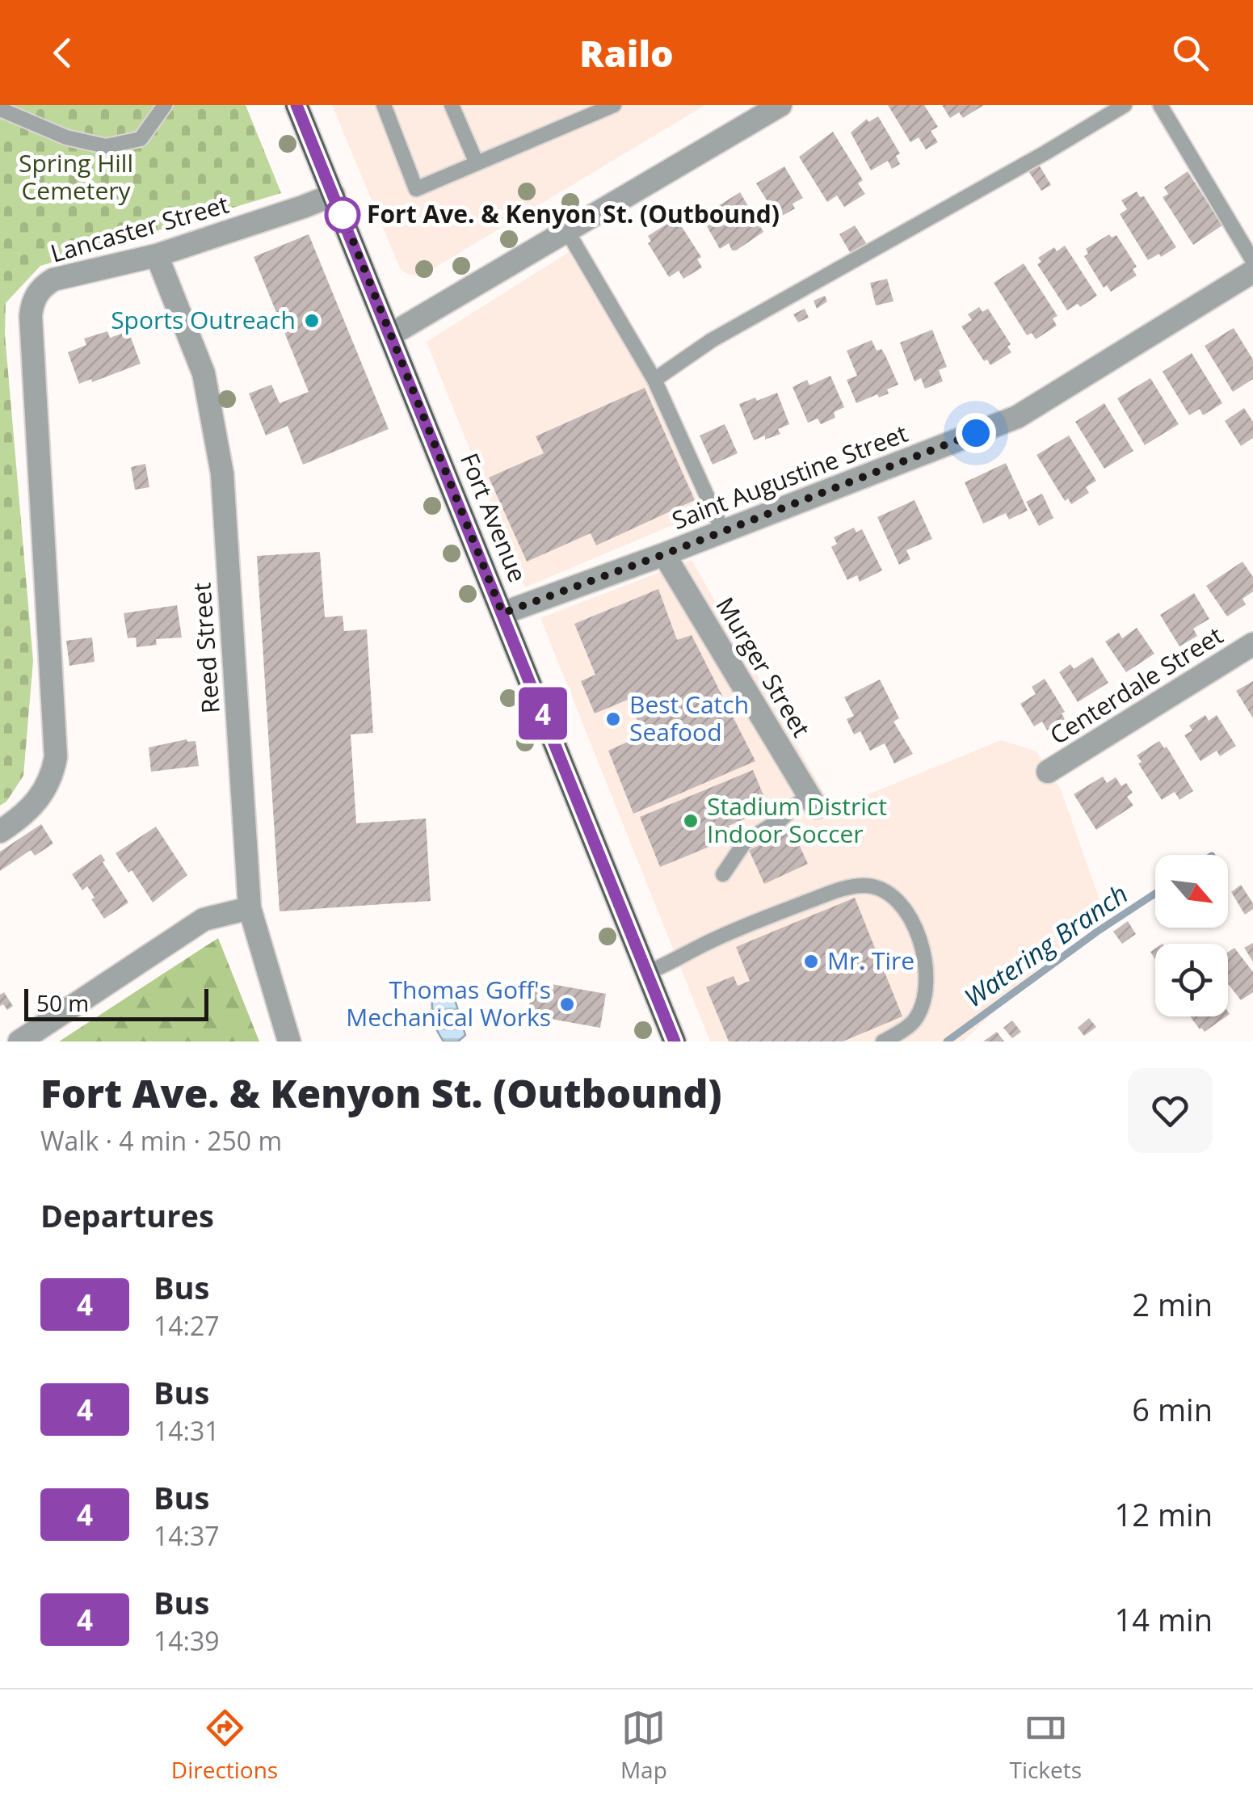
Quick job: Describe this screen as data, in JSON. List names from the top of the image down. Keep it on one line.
{"streets":{"main road":["Fort Avenue"],"street":["Lancaster Street","Saint Augustine Street","Reed Street","Murger Street","Centerdale Street"]},"crossings":[["Lancaster Street","Fort Avenue"],["Lancaster Street","Reed Street"],["Saint Augustine Street","Fort Avenue"],["Saint Augustine Street","Murger Street"]],"water":["Watering Branch"],"parks":["Spring Hill Cemetery"],"places":["Fort Ave. & Kenyon St. (Outbound)","Sports Outreach","Best Catch Seafood","Stadium District Indoor Soccer","Mr. Tire","Thomas Goff's Mechanical Works"],"lines":["bus line 4"],"scale_bar":"50 m","north":"bottom right","page":{"header":"Railo","on_map":"4","scale":"50 m","heading":[["Fort Ave. & Kenyon St. (Outbound)","Walk · 4 min · 250 m"],"Departures"],"list":[{"mark":"4","name":"Bus","note":"14:27","value":"2 min"},{"mark":"4","name":"Bus","note":"14:31","value":"6 min"},{"mark":"4","name":"Bus","note":"14:37","value":"12 min"},{"mark":"4","name":"Bus","note":"14:39","value":"14 min"}],"tabs":["Directions","Map","Tickets"]}}
